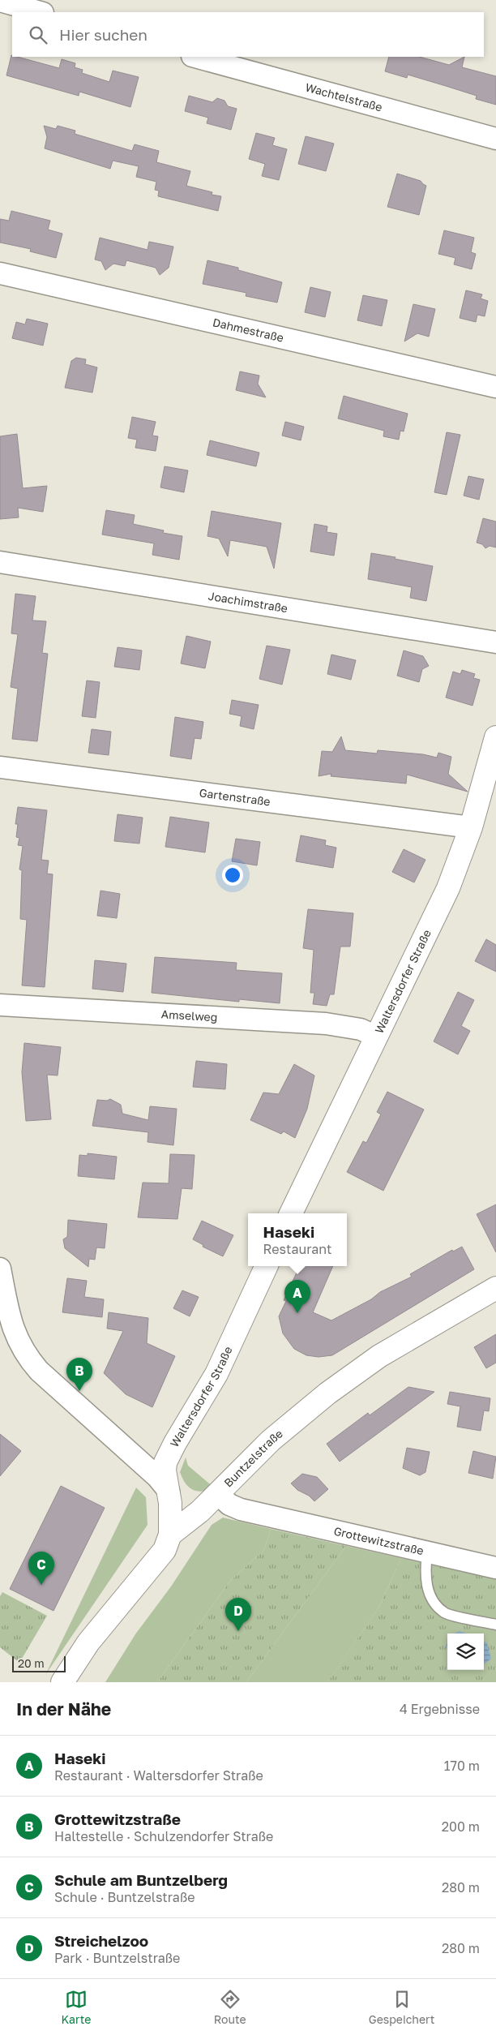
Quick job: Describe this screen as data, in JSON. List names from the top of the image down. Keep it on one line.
{"streets":{"street":["Wachtelstraße","Dahmestraße","Joachimstraße","Gartenstraße","Waltersdorfer Straße","Amselweg","Buntzelstraße","Grottewitzstraße"]},"crossings":[["Gartenstraße","Waltersdorfer Straße"],["Waltersdorfer Straße","Amselweg"],["Waltersdorfer Straße","Buntzelstraße"],["Buntzelstraße","Grottewitzstraße"]],"scale_bar":"20 m","page":{"search":"Hier suchen","popup":["Haseki","Restaurant"],"pins":["A","B","C","D"],"scale":"20 m","heading":["In der Nähe","4 Ergebnisse"],"list":[{"mark":"A","name":"Haseki","note":"Restaurant · Waltersdorfer Straße","value":"170 m"},{"mark":"B","name":"Grottewitzstraße","note":"Haltestelle · Schulzendorfer Straße","value":"200 m"},{"mark":"C","name":"Schule am Buntzelberg","note":"Schule · Buntzelstraße","value":"280 m"},{"mark":"D","name":"Streichelzoo","note":"Park · Buntzelstraße","value":"280 m"}],"nav":["Karte","Route","Gespeichert"]}}
